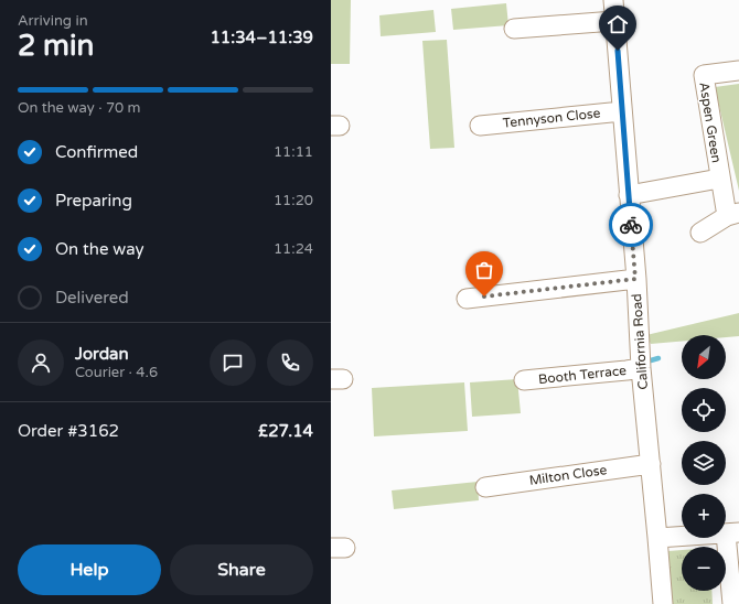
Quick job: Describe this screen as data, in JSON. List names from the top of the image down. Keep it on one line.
{"streets":{"street":["Tennyson Close","Aspen Green","California Road","Booth Terrace","Milton Close"]},"crossings":[["Tennyson Close","California Road"],["Aspen Green","California Road"],["California Road","Booth Terrace"],["California Road","Milton Close"]],"north":"bottom left","page":{"heading":["2 min","Arriving in","11:34–11:39"],"panel":["Jordan","Courier · 4.6","Order #3162","£27.14"],"bar":"On the way · 70 m","list":[["Confirmed","11:11"],["Preparing","11:20"],["On the way","11:24"],"Delivered"],"map_buttons":["+","−"],"buttons":["Help","Share"]}}
